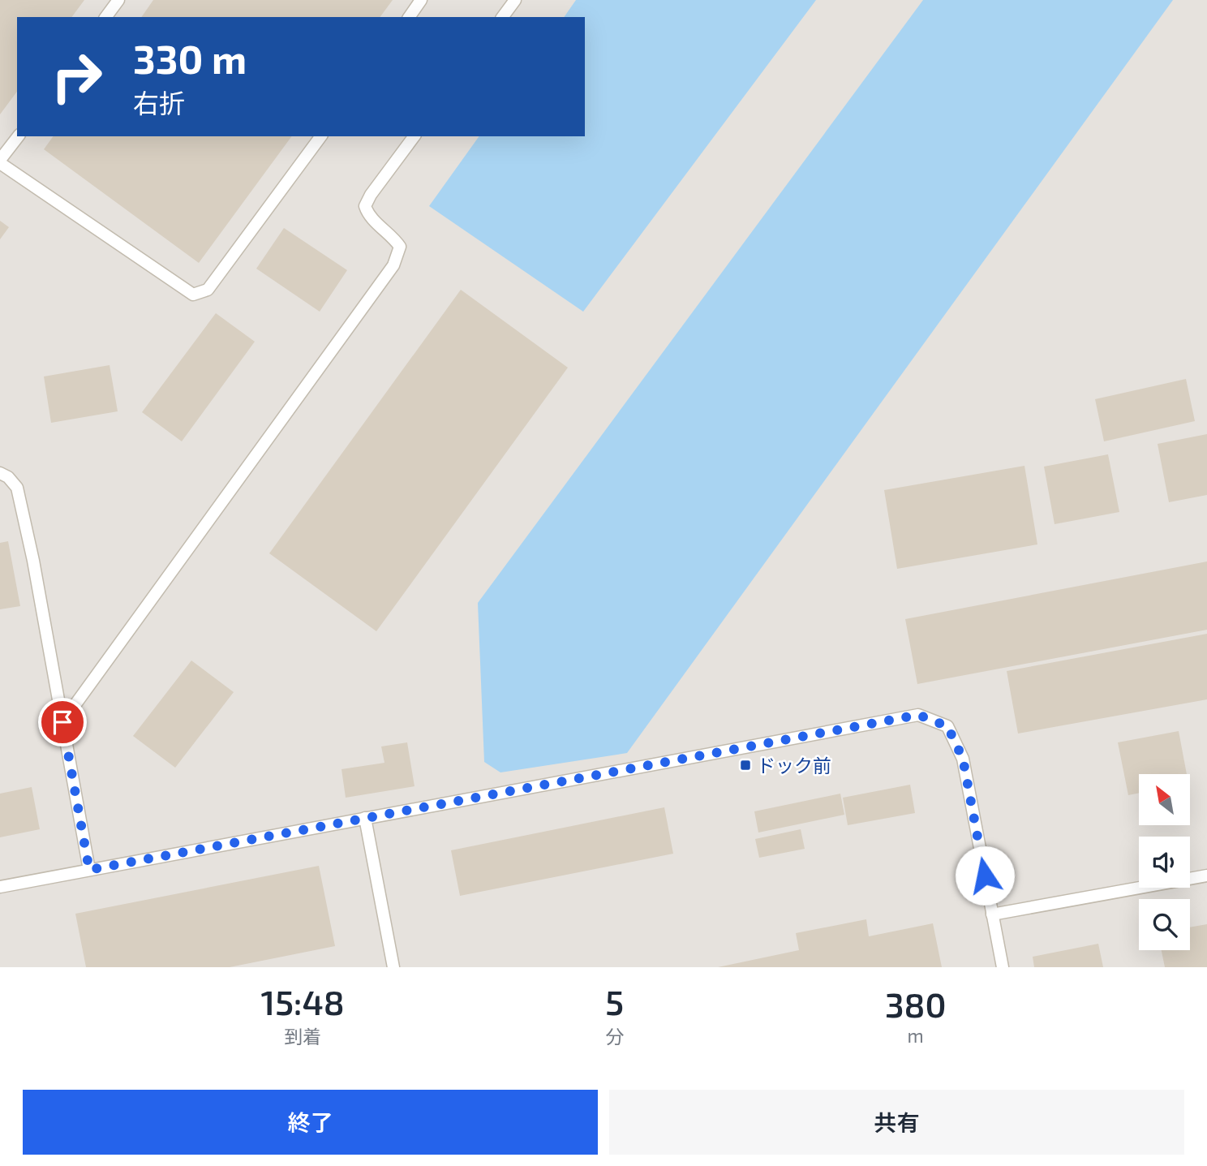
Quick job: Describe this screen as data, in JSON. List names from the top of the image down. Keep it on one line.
{"places":{"transit":["ドック前"]},"north":"top left","page":{"turn":["330 m","右折"],"eta":["15:48","到着","5","分","380","m"],"buttons":["終了","共有"]}}
